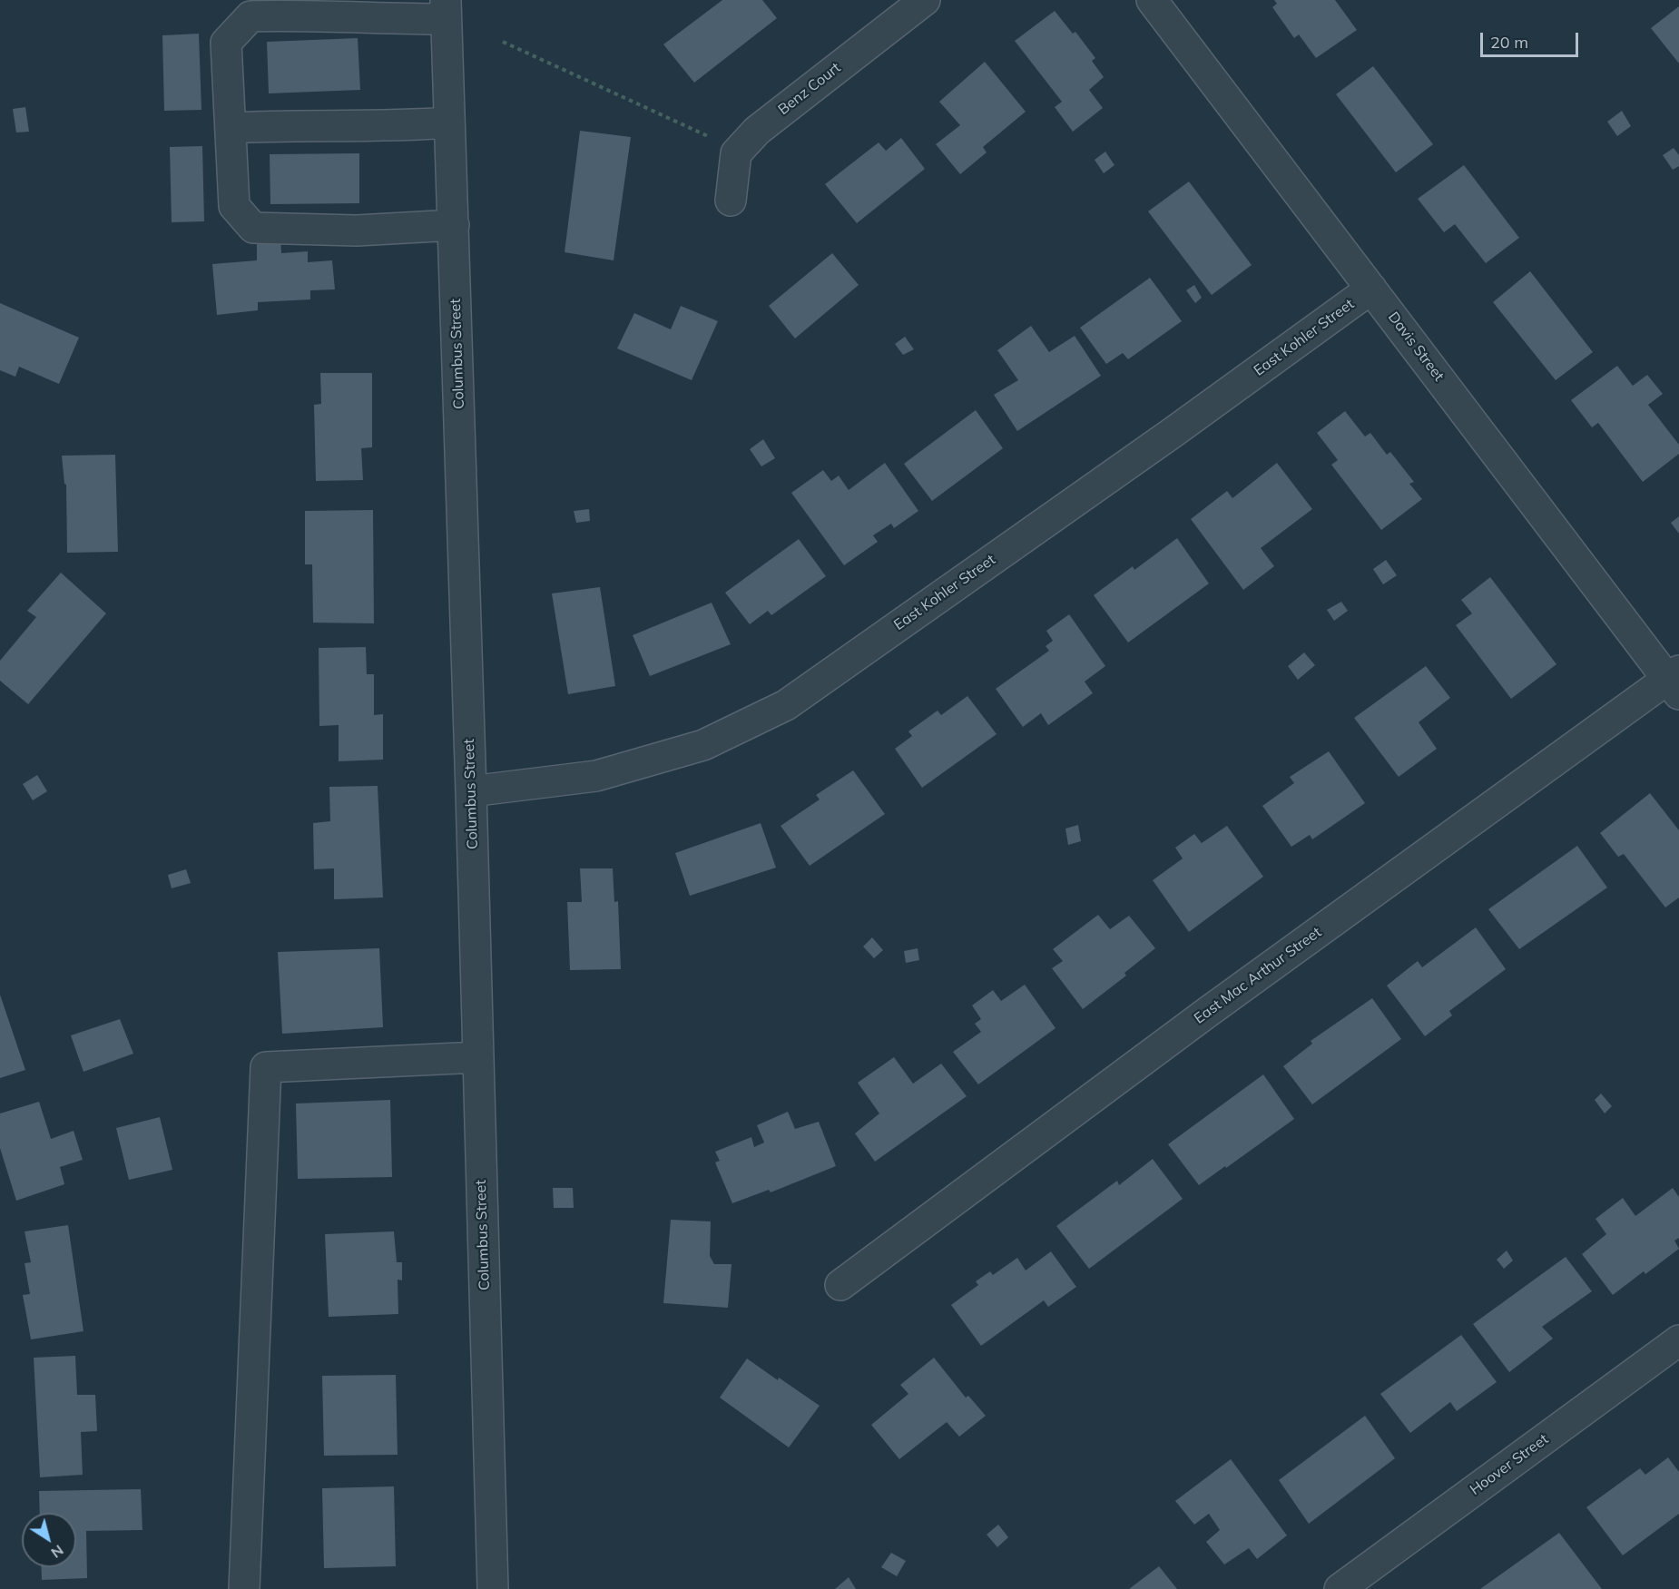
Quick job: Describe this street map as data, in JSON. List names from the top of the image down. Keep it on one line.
{"streets":{"street":["Benz Court","East Kohler Street","Davis Street","Columbus Street","East Mac Arthur Street","Hoover Street"]},"crossings":[["East Kohler Street","Davis Street"],["East Kohler Street","Columbus Street"],["Davis Street","East Mac Arthur Street"]],"scale_bar":"20 m","north":"bottom right"}
